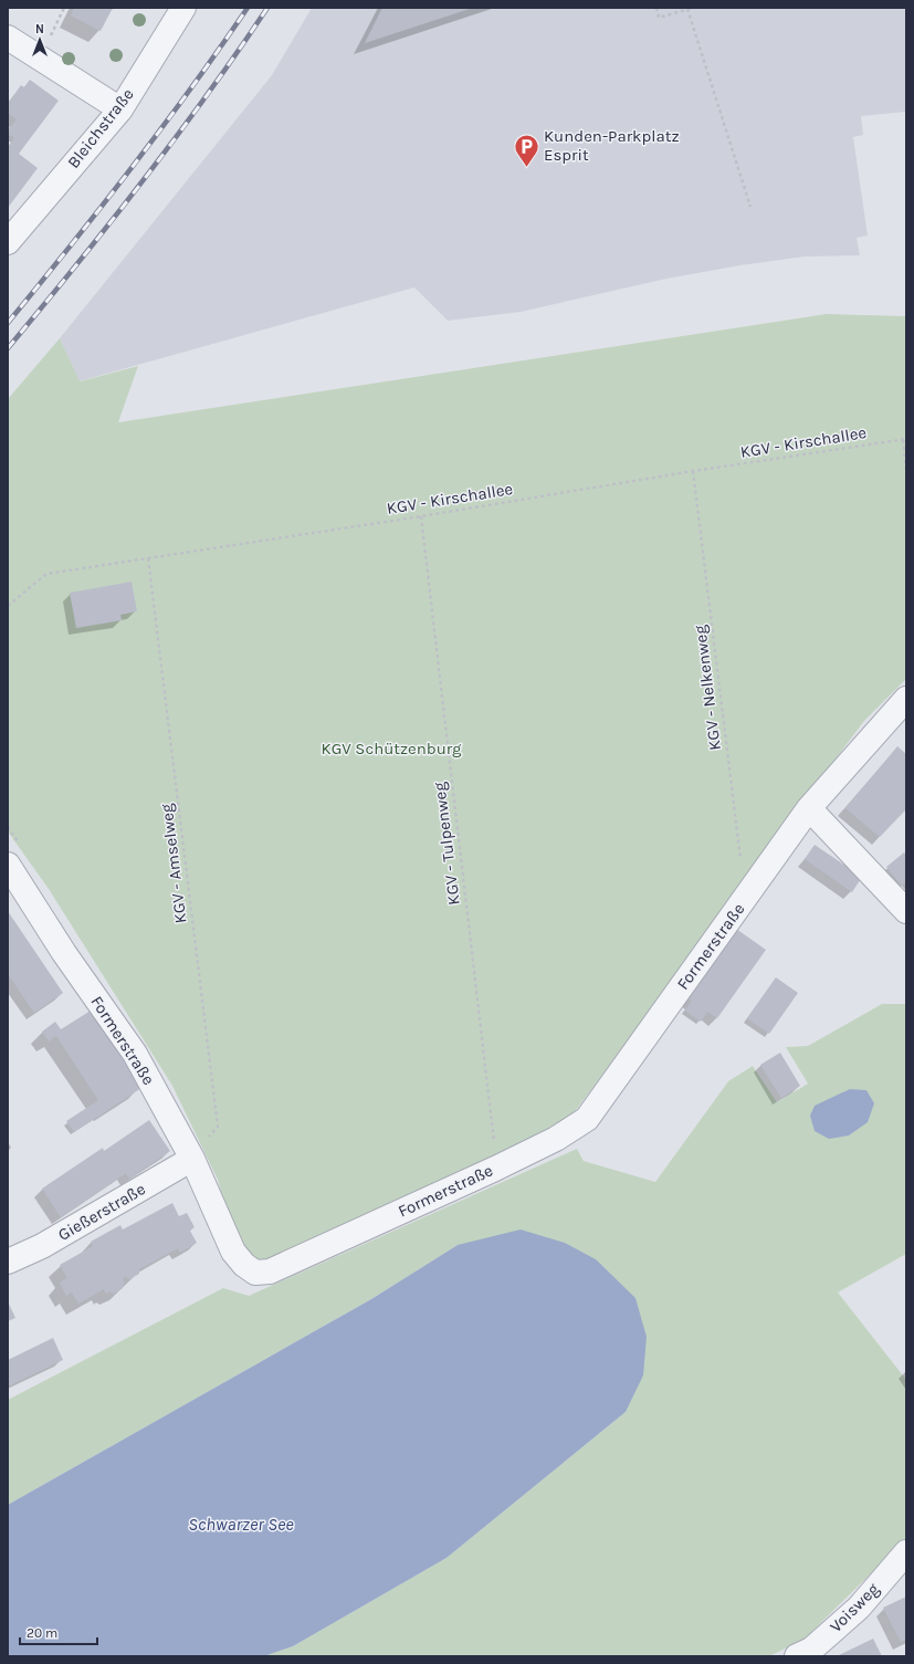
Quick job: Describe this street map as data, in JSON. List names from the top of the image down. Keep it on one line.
{"streets":{"street":["Bleichstraße","Formerstraße","Gießerstraße","Voisweg"],"path":["KGV - Kirschallee","KGV - Nelkenweg","KGV - Tulpenweg","KGV - Amselweg"]},"crossings":[["KGV - Kirschallee","KGV - Nelkenweg"],["KGV - Kirschallee","KGV - Tulpenweg"],["KGV - Kirschallee","KGV - Amselweg"],["KGV - Nelkenweg","Formerstraße"],["KGV - Tulpenweg","Formerstraße"],["KGV - Amselweg","Formerstraße"],["KGV - Amselweg","Gießerstraße"],["Formerstraße","Gießerstraße"]],"water":["Schwarzer See"],"parks":["KGV Schützenburg"],"places":{"parking":["Kunden-Parkplatz Esprit"]},"scale_bar":"20 m","north":"top"}
